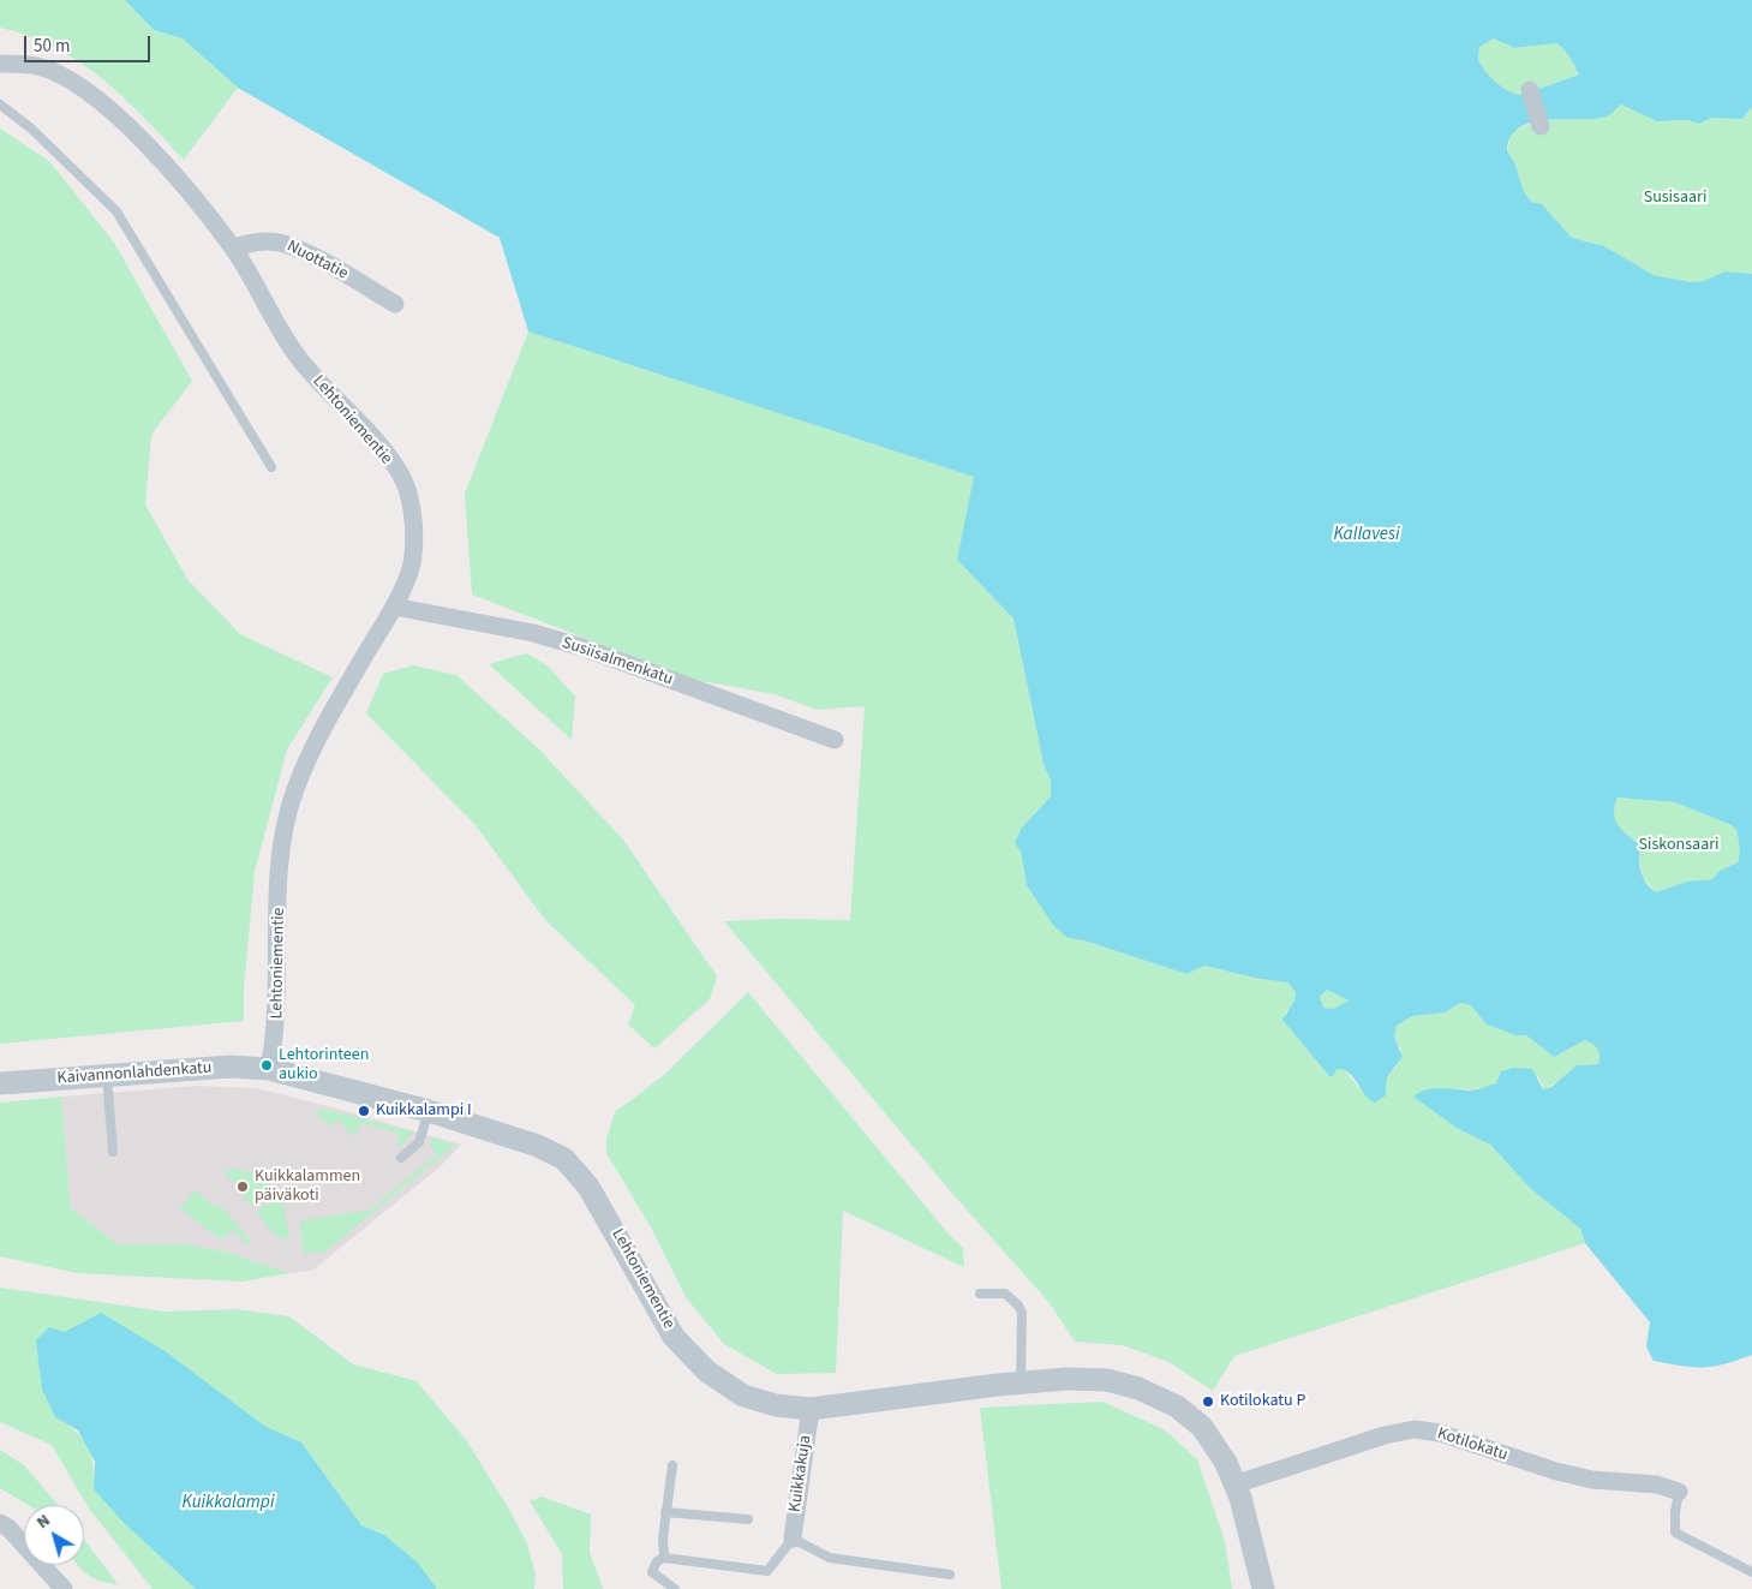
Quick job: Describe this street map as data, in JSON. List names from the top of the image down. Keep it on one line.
{"streets":{"street":["Nuottatie","Lehtoniementie","Susiisalmenkatu","Kaivannonlahdenkatu","Kotilokatu","Kuikkakuja"]},"crossings":[["Nuottatie","Lehtoniementie"],["Lehtoniementie","Susiisalmenkatu"],["Lehtoniementie","Kaivannonlahdenkatu"],["Lehtoniementie","Kotilokatu"],["Lehtoniementie","Kuikkakuja"]],"water":["Kallavesi","Kuikkalampi"],"parks":["Susisaari","Siskonsaari"],"places":["Lehtorinteen aukio","Kuikkalampi I","Kuikkalammen päiväkoti","Kotilokatu P"],"scale_bar":"50 m","north":"top left"}
